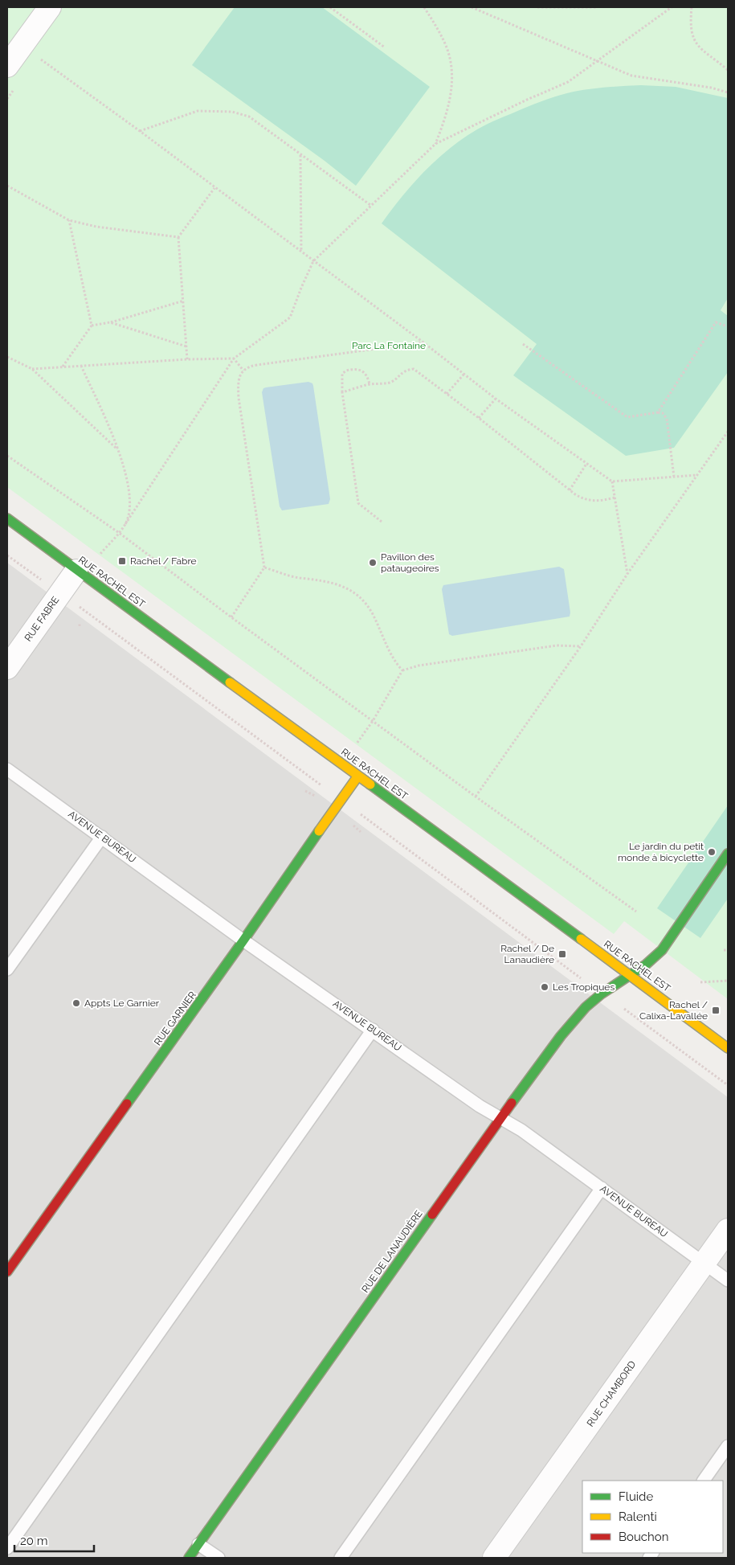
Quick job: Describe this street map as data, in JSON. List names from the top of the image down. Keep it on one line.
{"streets":{"street":["RUE RACHEL EST","RUE FABRE","RUE GARNIER","RUE DE LANAUDIÈRE","RUE CHAMBORD"],"lane":["AVENUE BUREAU"]},"crossings":[["RUE RACHEL EST","RUE FABRE"],["RUE RACHEL EST","RUE GARNIER"],["RUE RACHEL EST","RUE DE LANAUDIÈRE"],["AVENUE BUREAU","RUE GARNIER"],["AVENUE BUREAU","RUE DE LANAUDIÈRE"],["AVENUE BUREAU","RUE CHAMBORD"]],"parks":["Parc La Fontaine"],"places":{"transit":["Rachel / Fabre","Rachel / De Lanaudière","Rachel / Calixa-Lavallée"],"other":["Pavillon des pataugeoires","Le jardin du petit monde à bicyclette","Les Tropiques","Appts Le Garnier"]},"legend":["Fluide","Ralenti","Bouchon"],"scale_bar":"20 m"}
